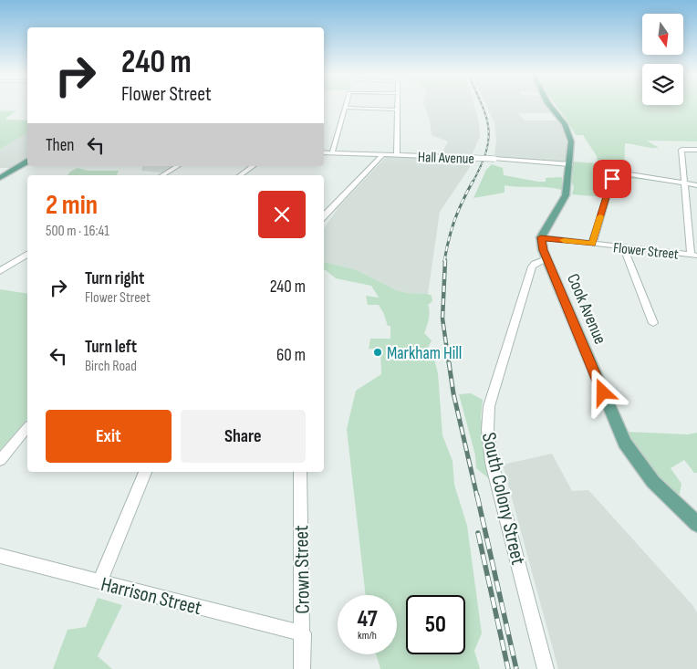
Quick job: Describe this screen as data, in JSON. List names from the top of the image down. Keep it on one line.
{"streets":{"main road":["Cook Avenue"],"street":["Hall Avenue","Flower Street","South Colony Street","Crown Street","Harrison Street"]},"crossings":[["Flower Street","Cook Avenue"],["Cook Avenue","South Colony Street"],["Crown Street","Harrison Street"]],"places":["Markham Hill"],"north":"bottom","page":{"turn":["240 m","Flower Street"],"then":"Then","heading":["2 min","500 m · 16:41"],"list":[{"name":"Turn right","note":"Flower Street","value":"240 m"},{"name":"Turn left","note":"Birch Road","value":"60 m"}],"buttons":["Exit","Share"],"speed":"47 km/h","limit":"50"}}
